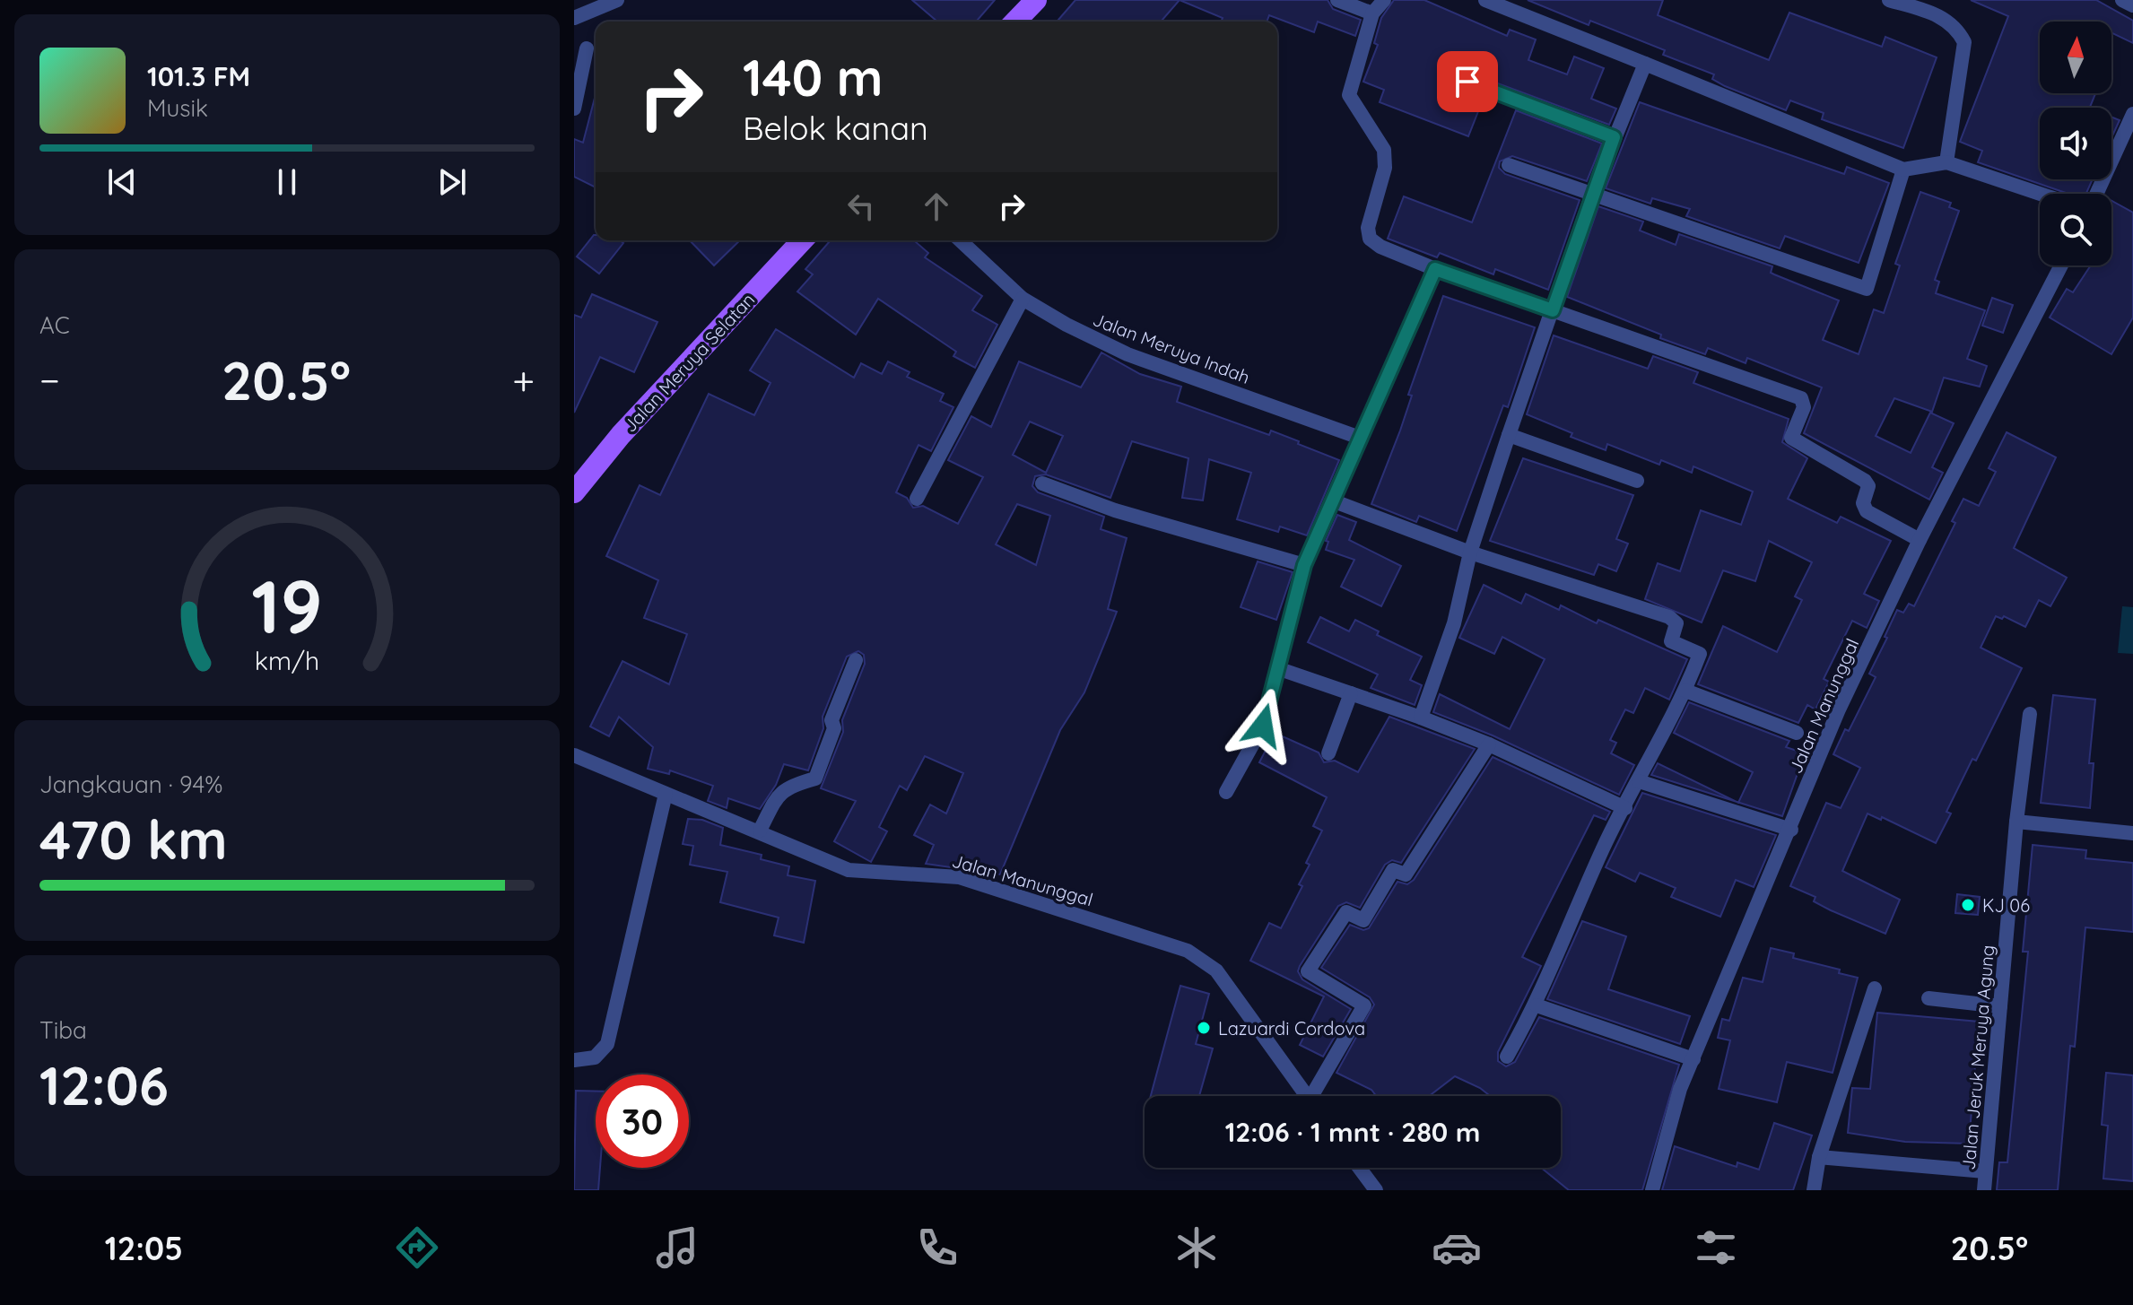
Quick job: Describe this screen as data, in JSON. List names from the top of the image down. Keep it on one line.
{"streets":{"main road":["Jalan Meruya Selatan"],"street":["Jalan Meruya Indah","Jalan Manunggal","Jalan Jeruk Meruya Agung"]},"places":["KJ 06","Lazuardi Cordova"],"north":"top","page":{"turn":["140 m","Belok kanan"],"song":["101.3 FM","Musik"],"tile":["AC",["Jangkauan · 94%","470 km"],["Tiba","12:06"]],"heat":["−","20.5°","+"],"limit":"30","trip":"12:06 · 1 mnt · 280 m","tabs":["12:05","20.5°"],"gauge":["19","km/h"]}}
